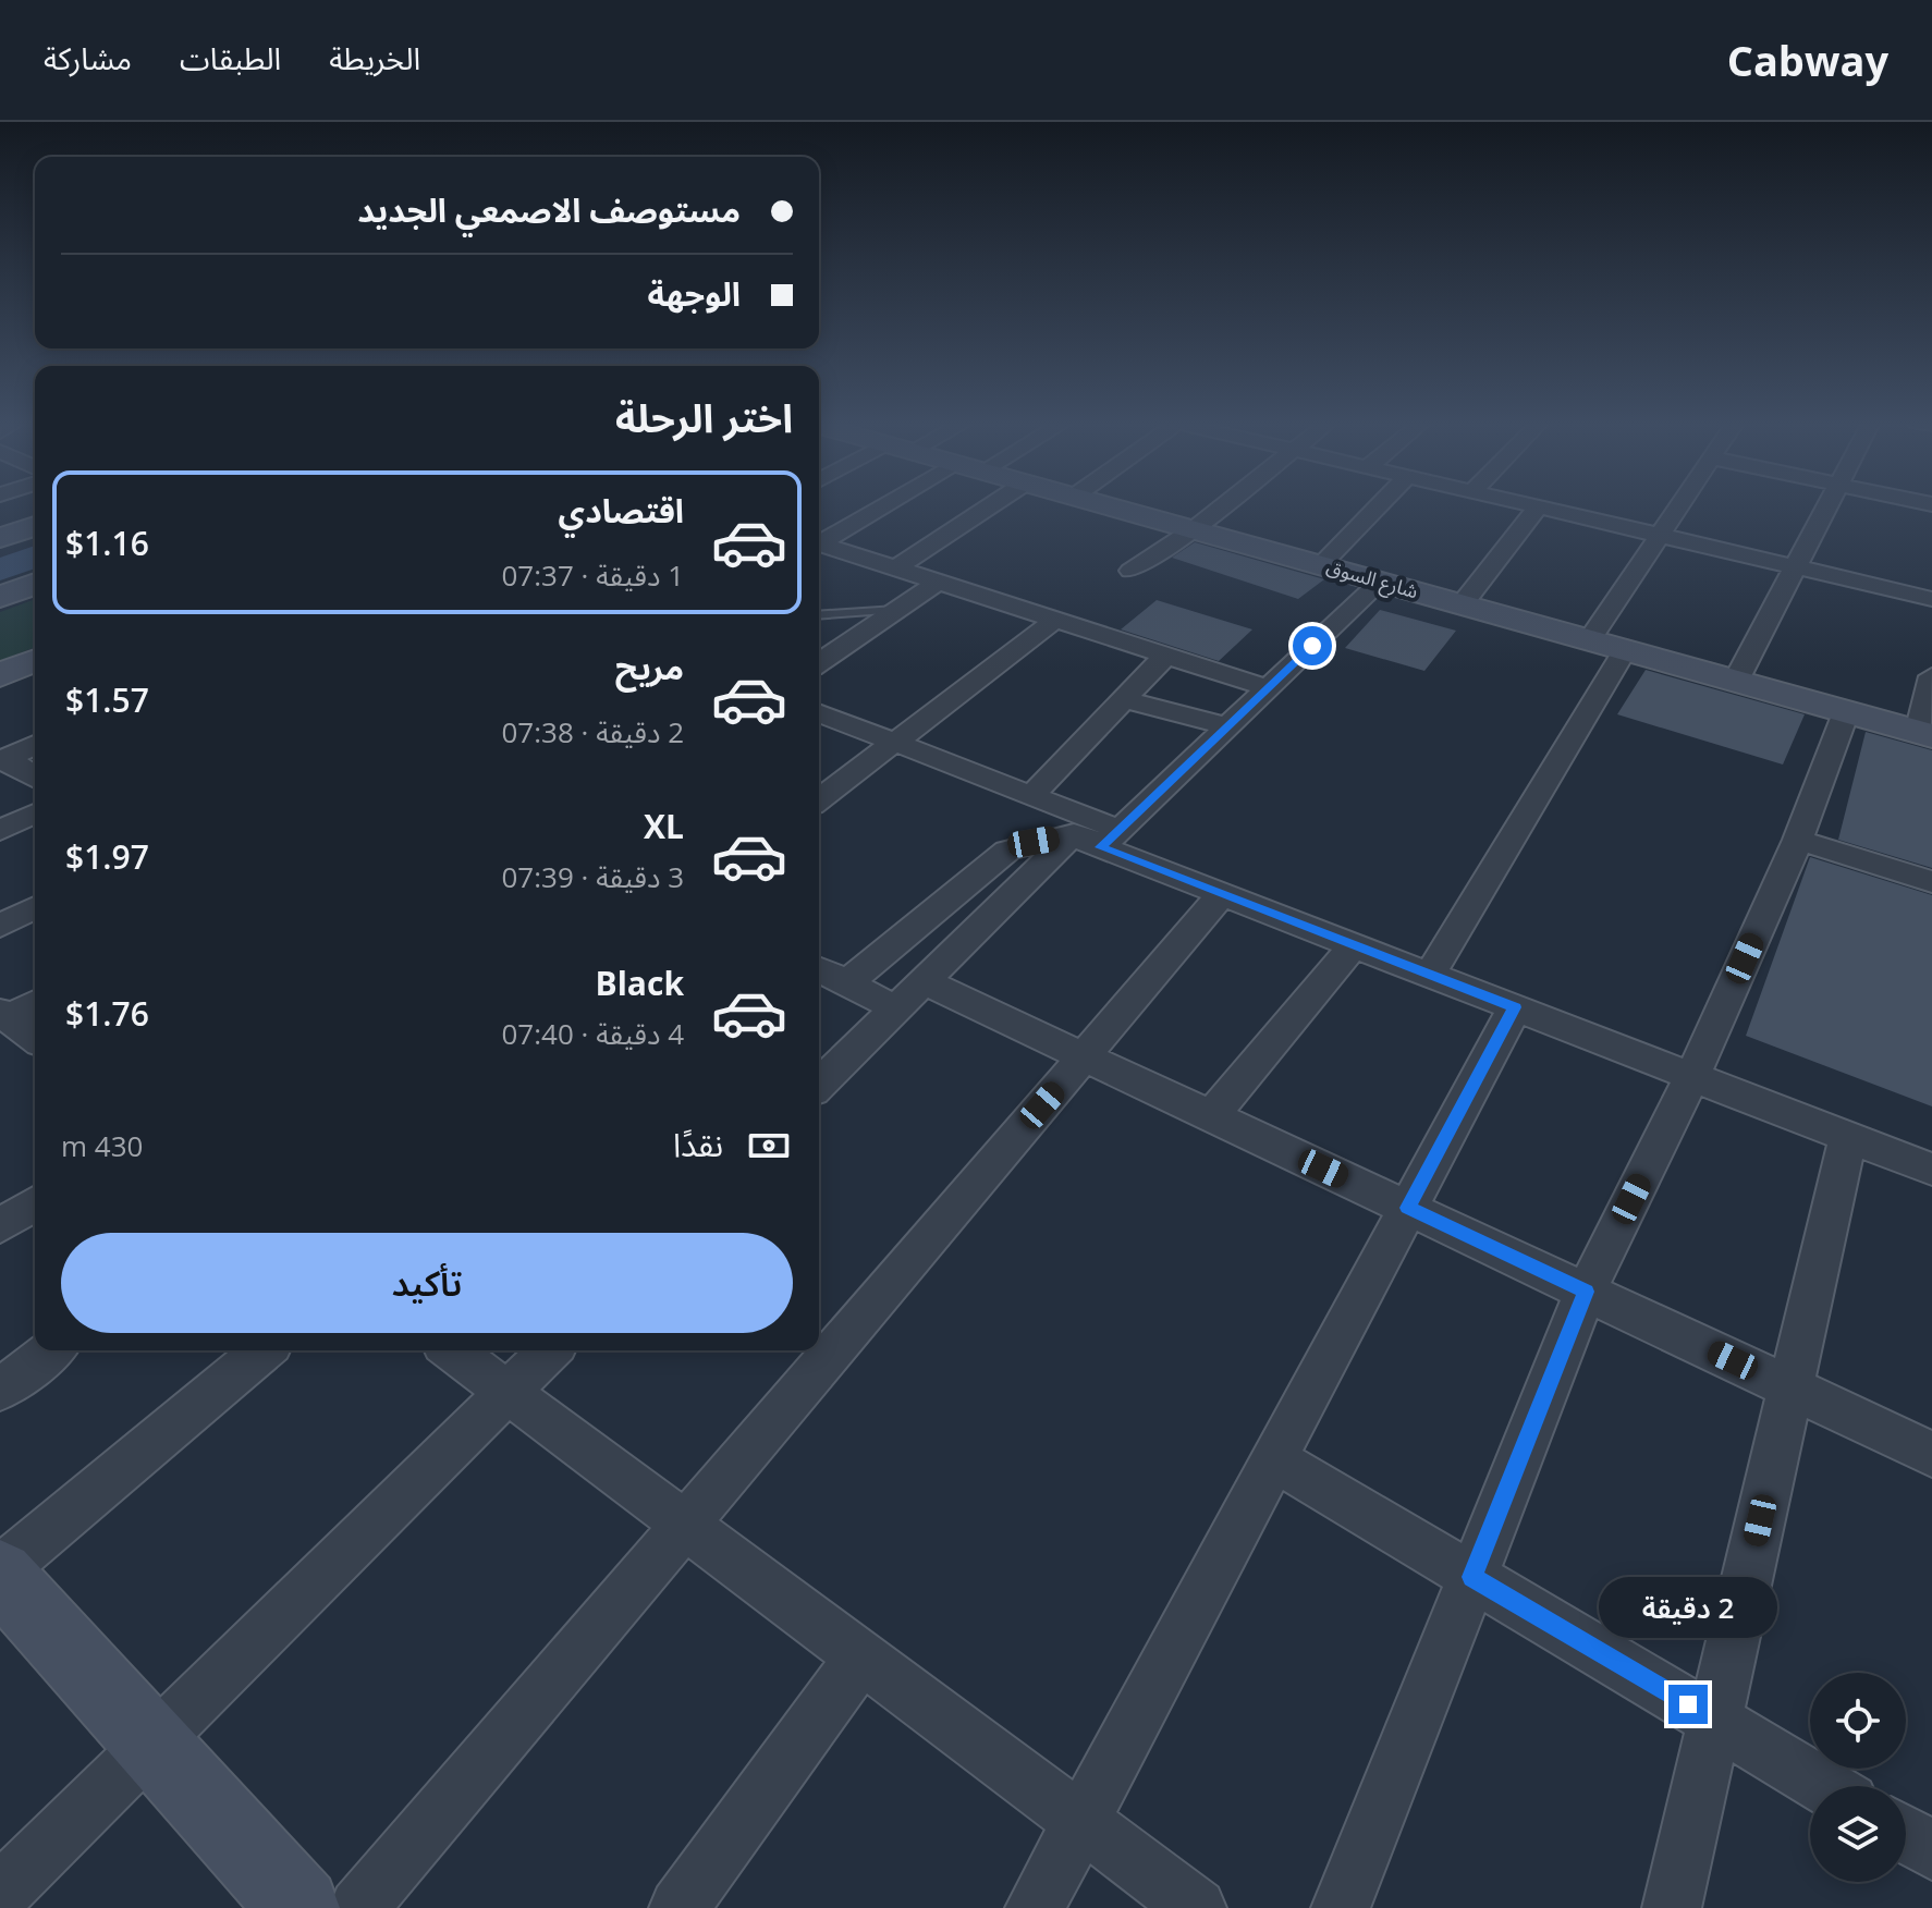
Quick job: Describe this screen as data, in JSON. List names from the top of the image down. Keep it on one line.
{"streets":{"street":["شارع السوق"]},"page":{"header":"Cabway","nav":["الخريطة","الطبقات","مشاركة"],"banner":["مستوصف الاصمعي الجديد","الوجهة"],"heading":"اختر الرحلة","list":[{"name":"اقتصادي","note":"1 دقيقة · 07:37","value":"$1.16"},{"name":"مريح","note":"2 دقيقة · 07:38","value":"$1.57"},{"name":"XL","note":"3 دقيقة · 07:39","value":"$1.97"},{"name":"Black","note":"4 دقيقة · 07:40","value":"$1.76"}],"pay":["نقدًا","430 m"],"buttons":"تأكيد","bubble":"2 دقيقة"}}
